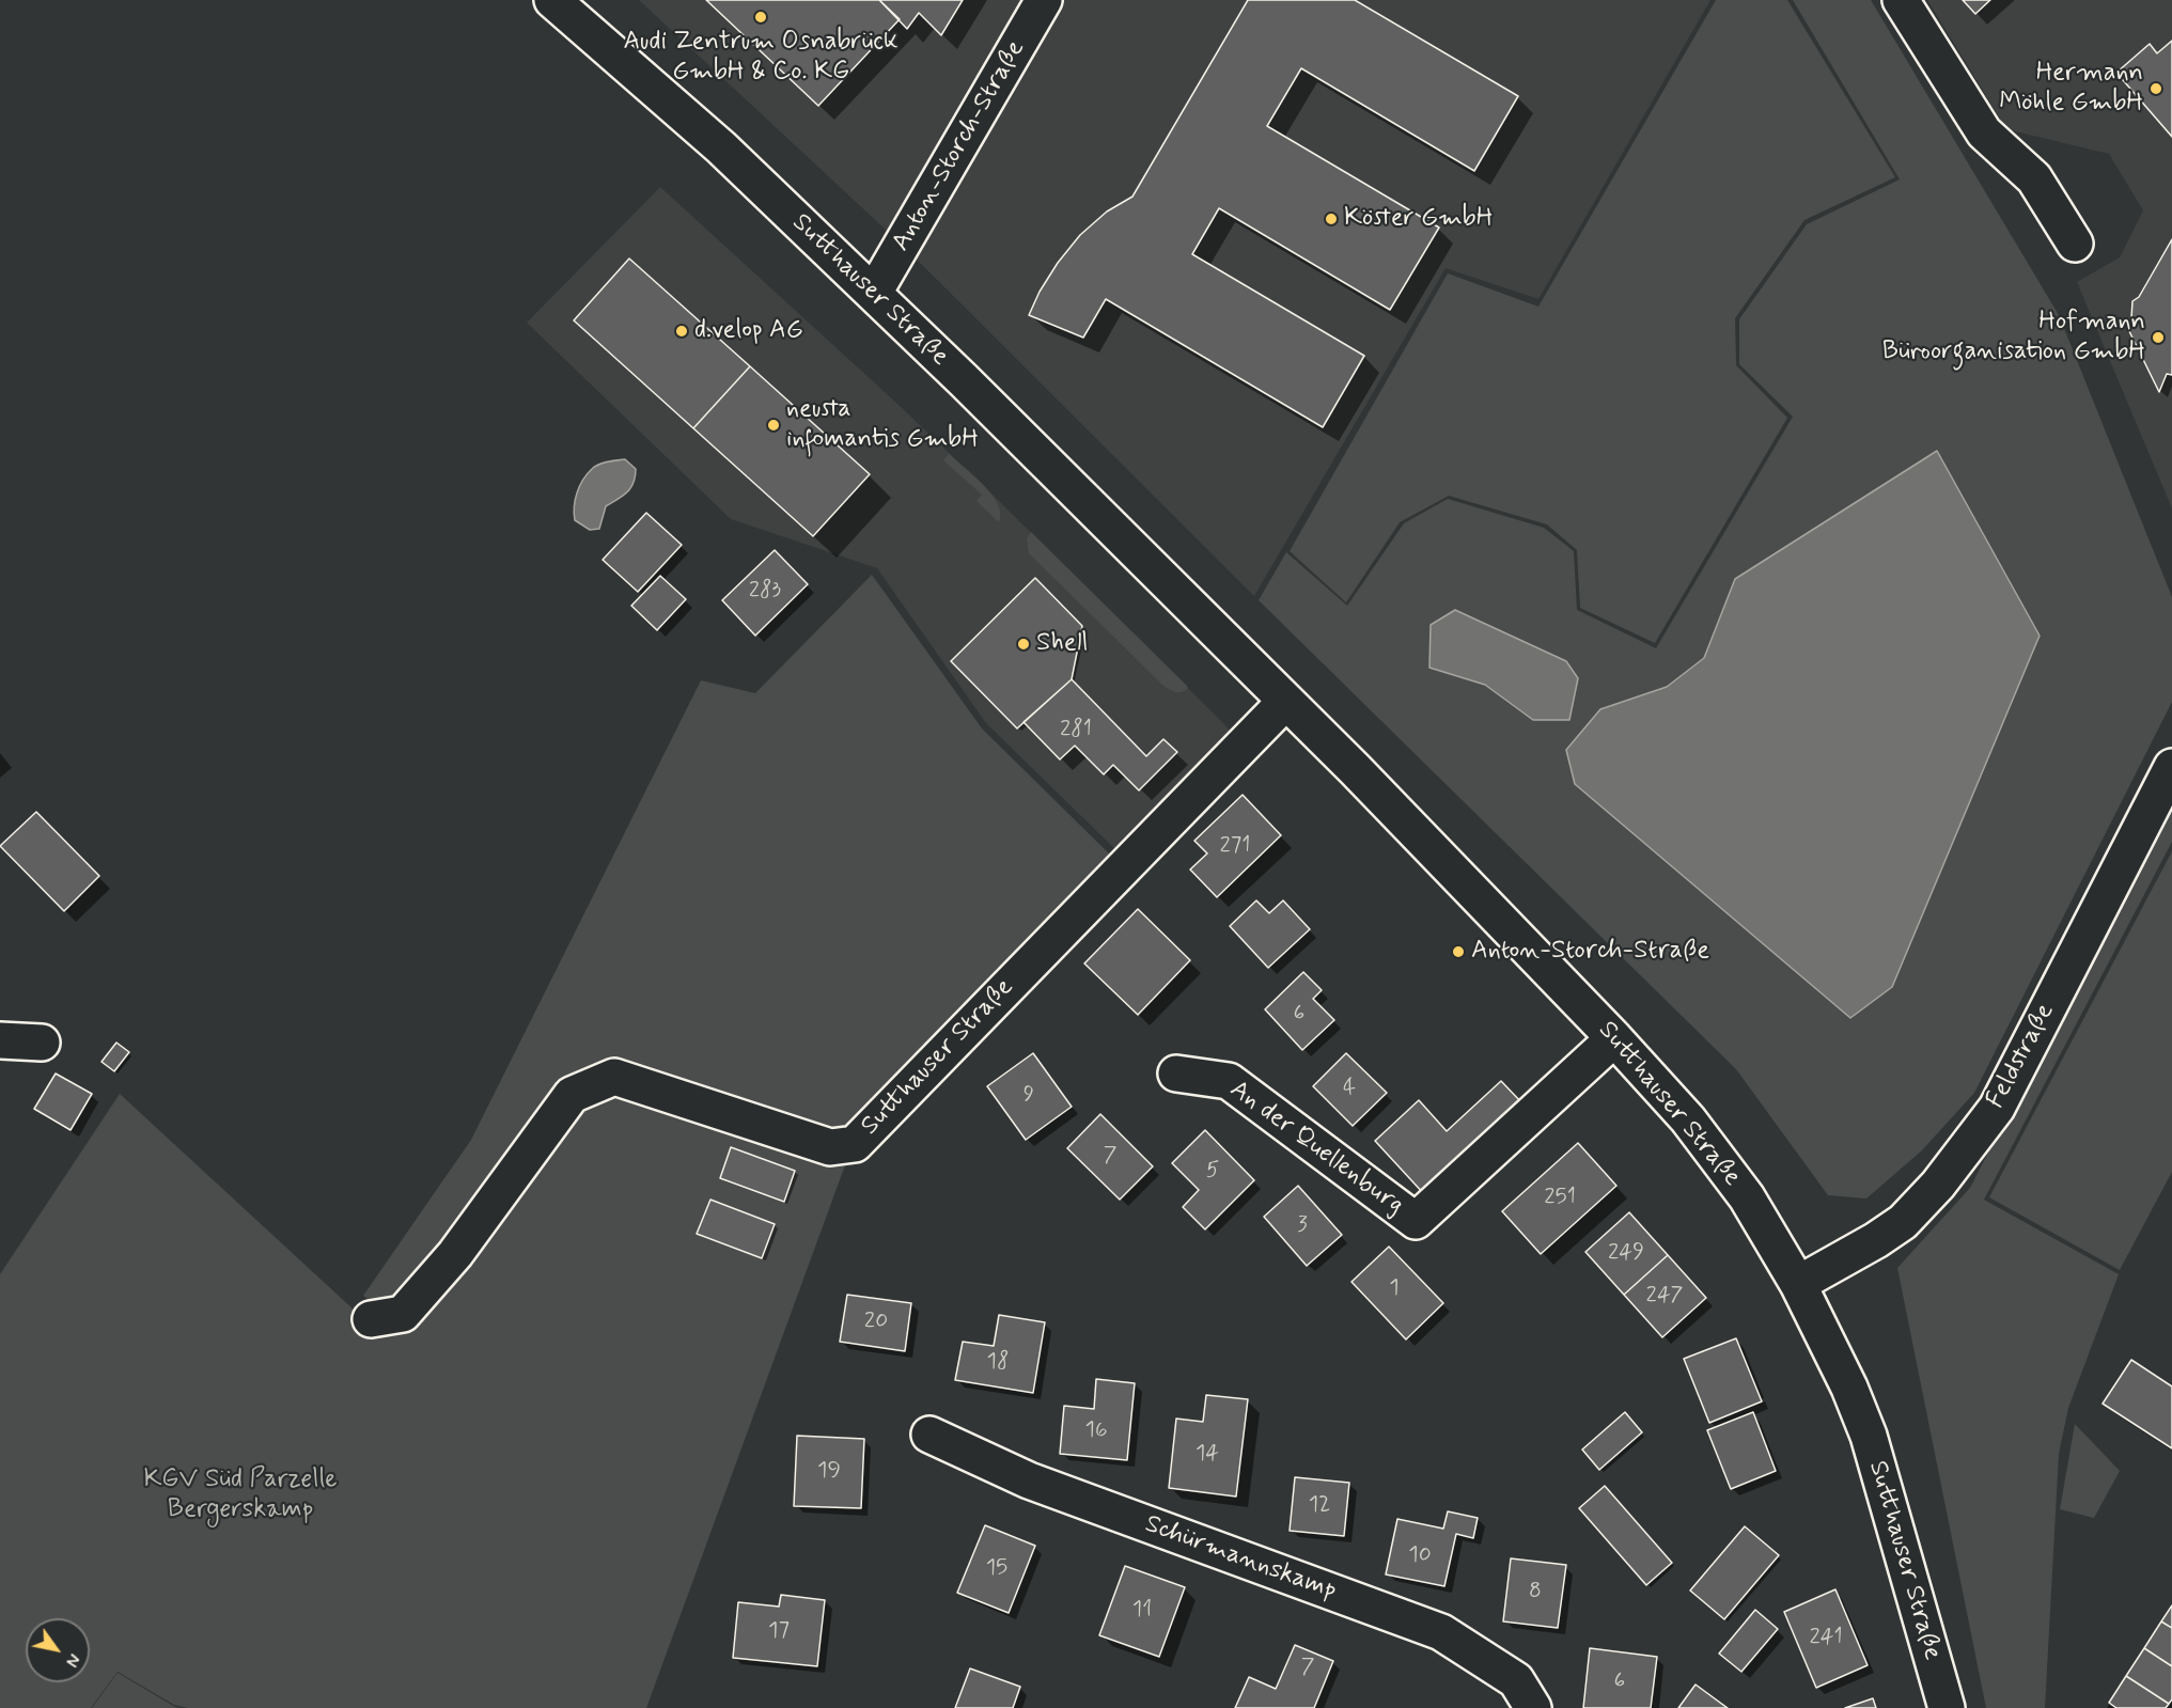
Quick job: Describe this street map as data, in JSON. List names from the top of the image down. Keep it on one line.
{"streets":{"street":["Anton-Storch-Straße","Sutthauser Straße","Feldstraße","An der Quellenburg","Schürmannskamp"]},"crossings":[["Anton-Storch-Straße","Sutthauser Straße"],["Sutthauser Straße","Feldstraße"],["Sutthauser Straße","An der Quellenburg"]],"parks":["KGV Süd Parzelle Bergerskamp"],"places":["Audi Zentrum Osnabrück GmbH & Co. KG","Hermann Möhle GmbH","Köster GmbH","d.velop AG","Hofmann Büroorganisation GmbH","neusta infomantis GmbH","Shell","Anton-Storch-Straße"],"house_numbers":["283","281","271","6","4","9","7","5","251","3","249","1","247","20","18","16","14","19","12","10","15","8","11","17","241","7","6"],"north":"bottom right"}
